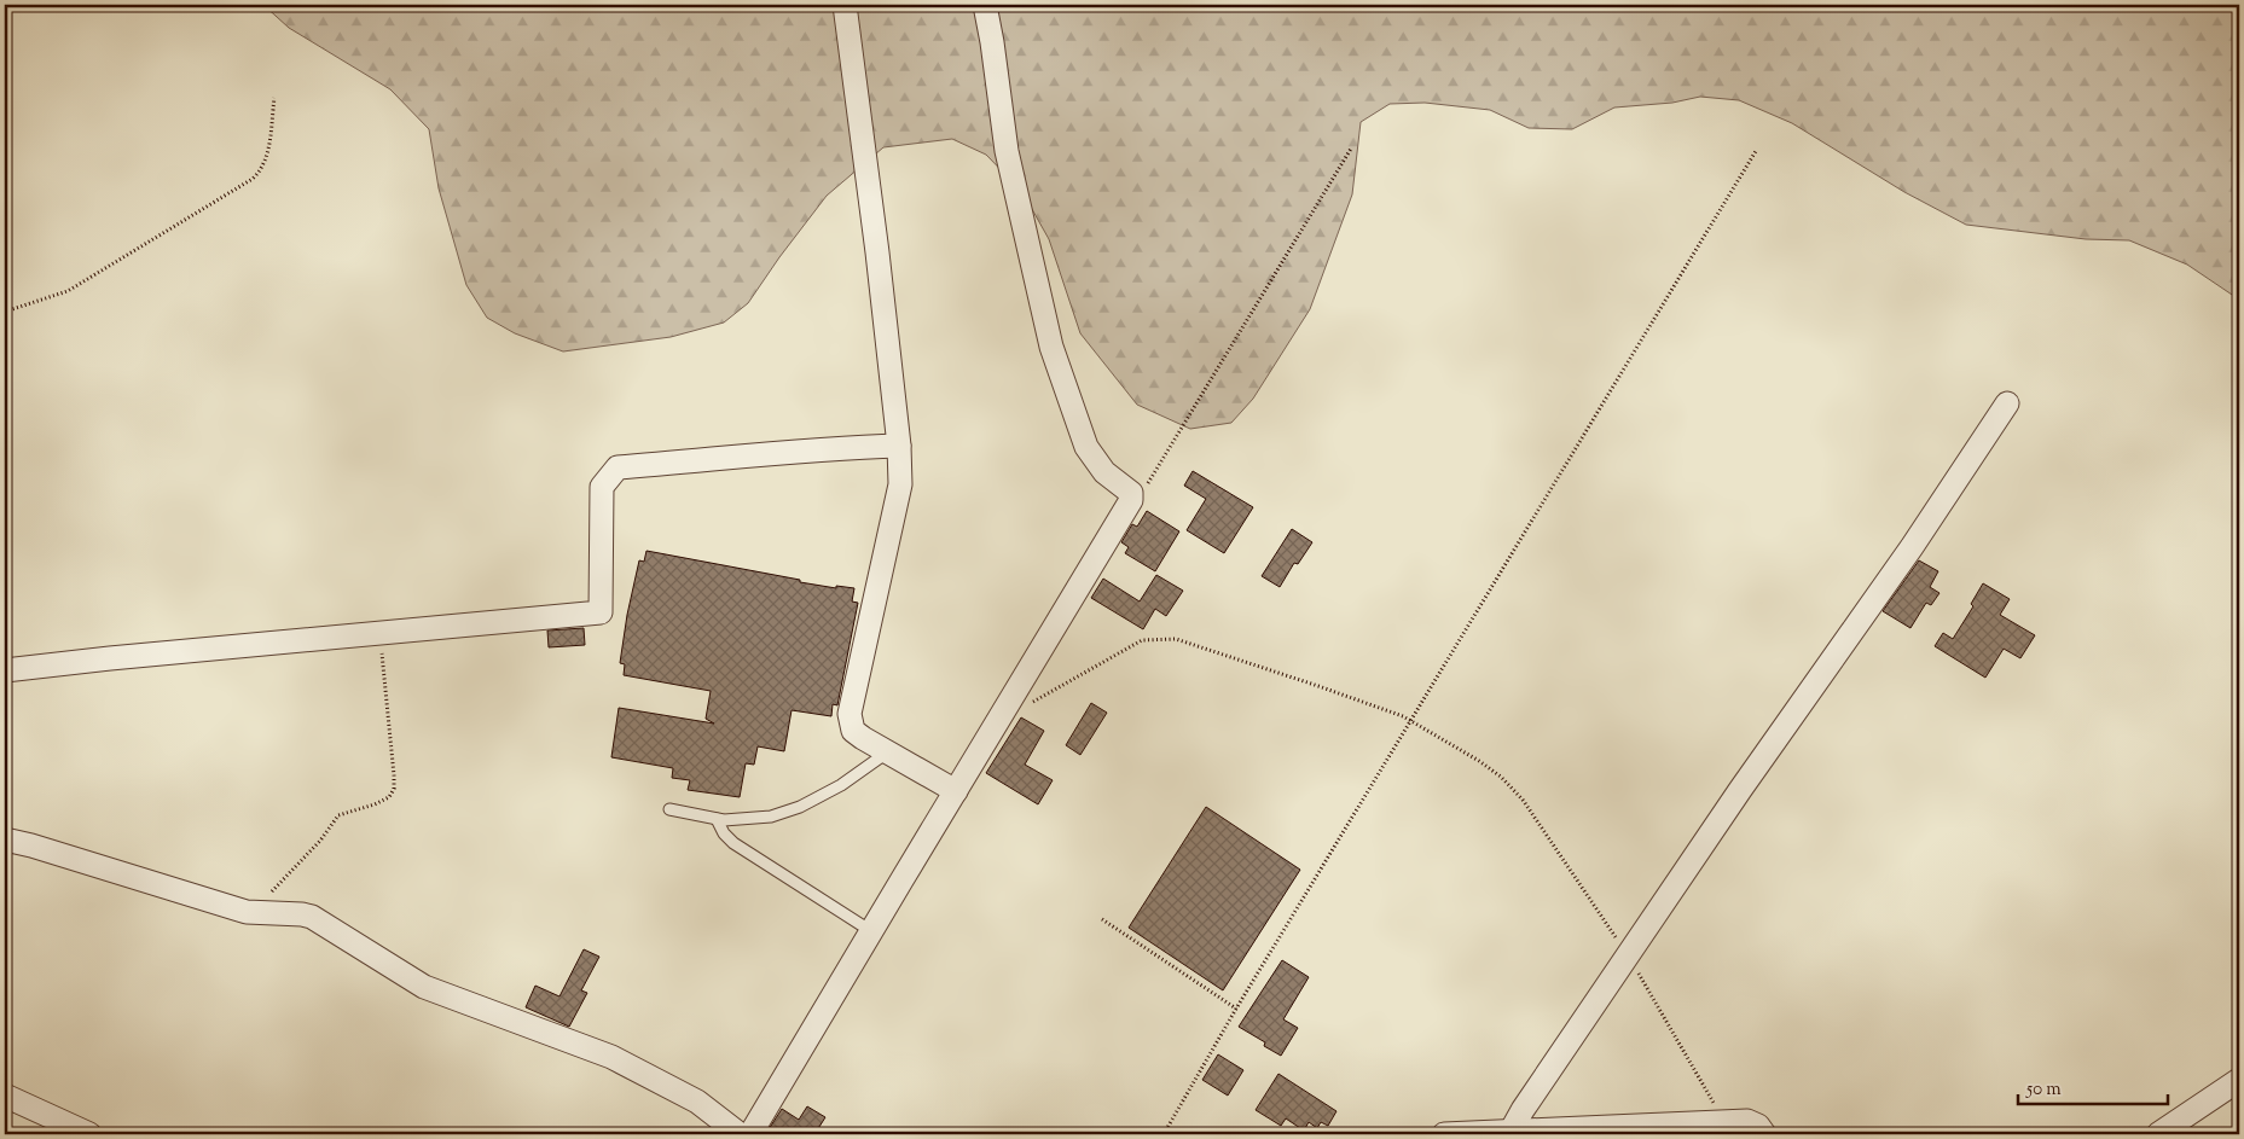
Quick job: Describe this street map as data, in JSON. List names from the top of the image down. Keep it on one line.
{"scale_bar":"50 m"}
